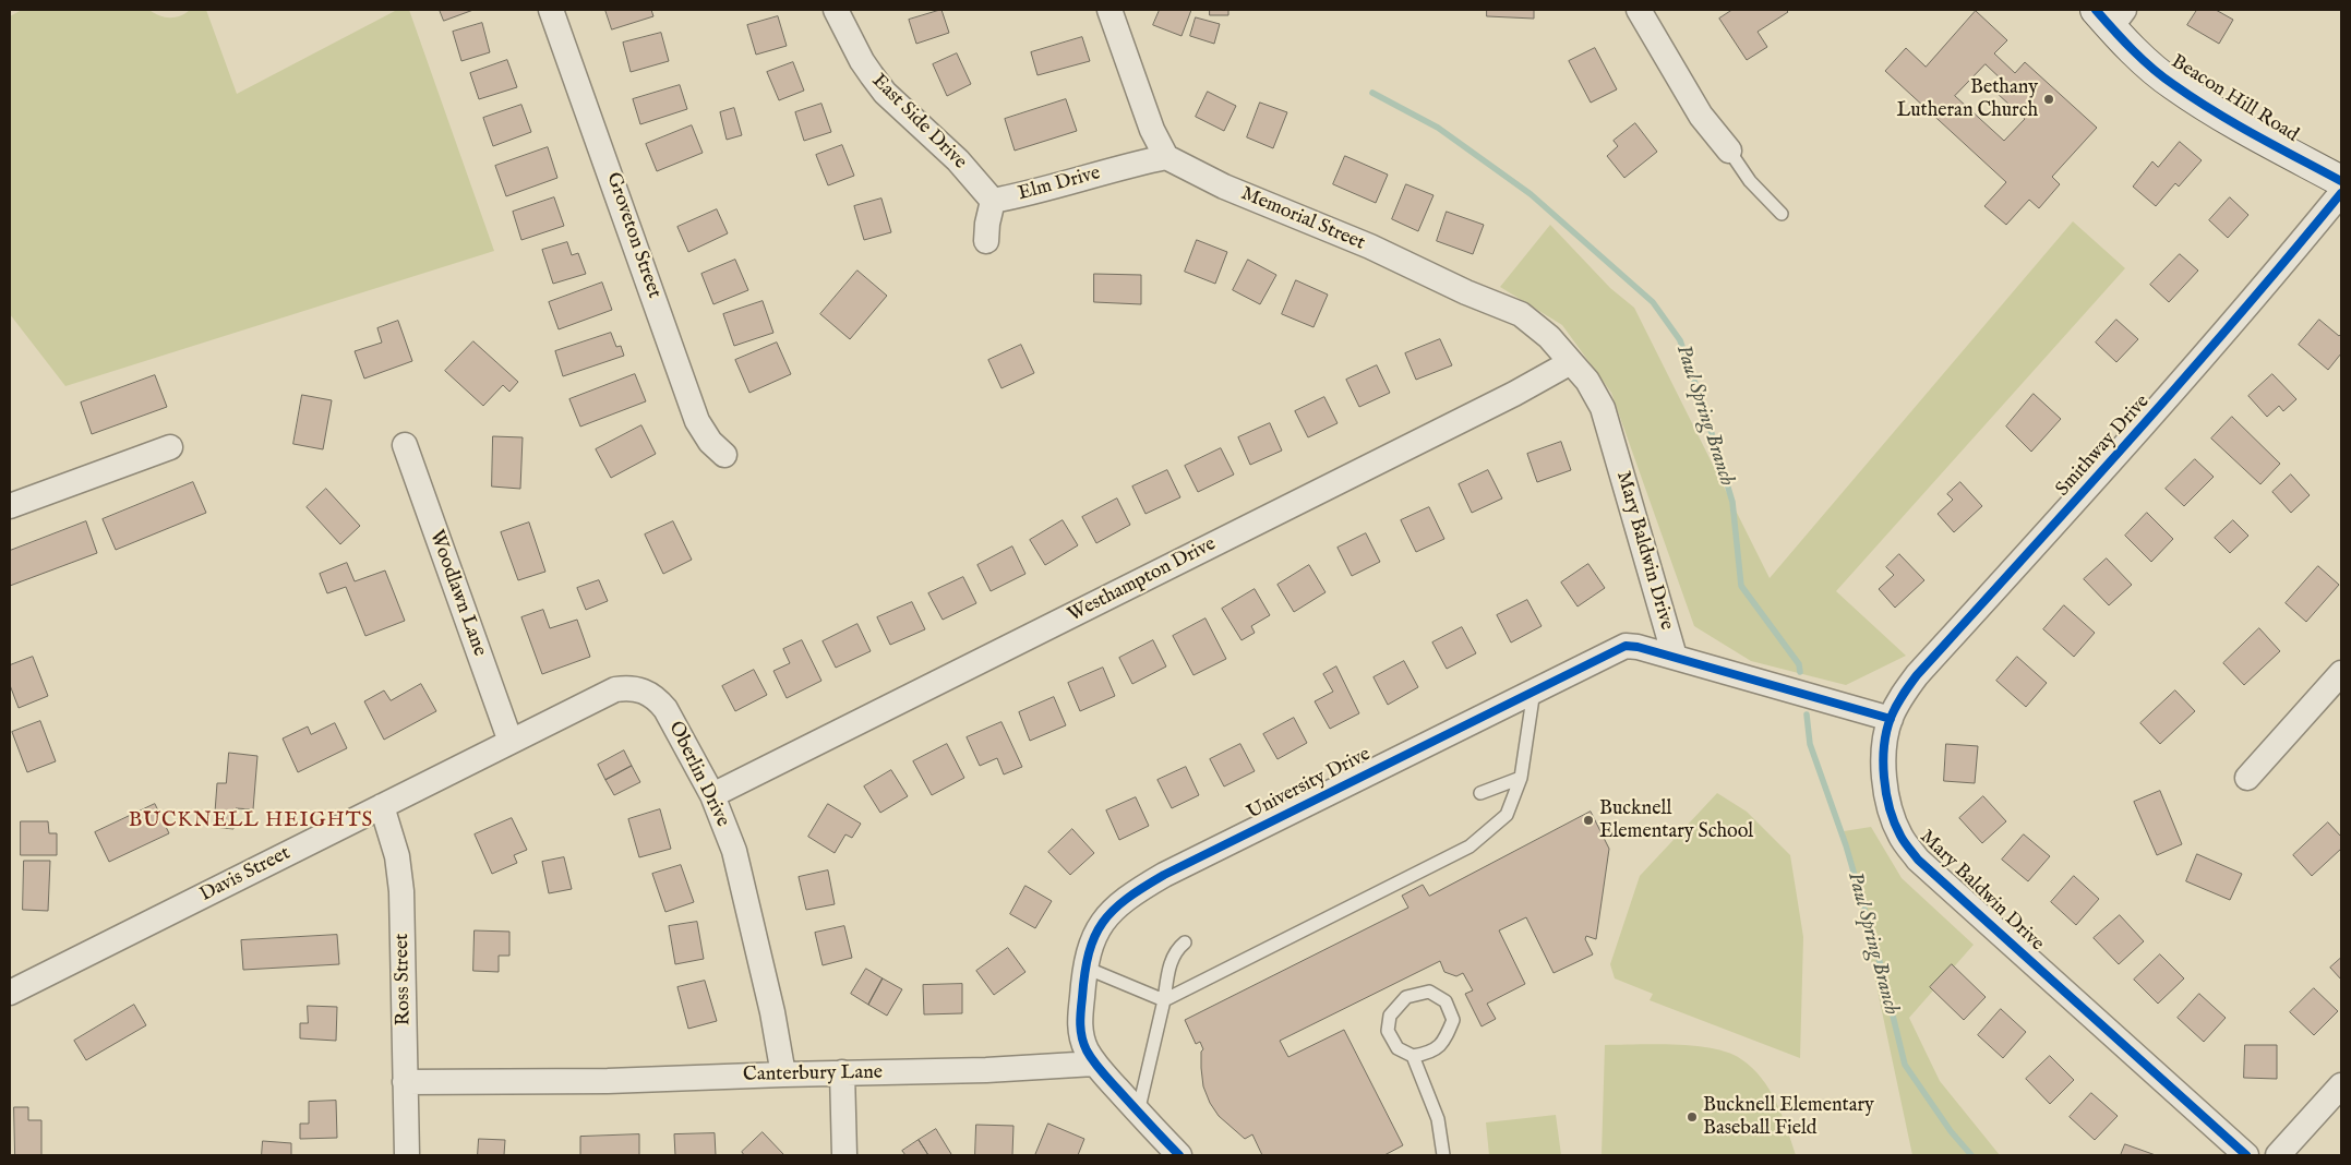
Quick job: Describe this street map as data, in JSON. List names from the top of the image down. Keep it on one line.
{"streets":{"main road":["Beacon Hill Road"],"street":["East Side Drive","Elm Drive","Memorial Street","Groveton Street","Smithway Drive","Mary Baldwin Drive","Westhampton Drive","Woodlawn Lane","Oberlin Drive","University Drive","Davis Street","Ross Street","Canterbury Lane"]},"crossings":[["East Side Drive","Elm Drive"],["Elm Drive","Memorial Street"],["Memorial Street","Mary Baldwin Drive"],["Memorial Street","Westhampton Drive"],["Smithway Drive","Mary Baldwin Drive"],["Mary Baldwin Drive","Westhampton Drive"],["Mary Baldwin Drive","University Drive"],["Westhampton Drive","Oberlin Drive"],["Woodlawn Lane","Oberlin Drive"],["Woodlawn Lane","Davis Street"],["Oberlin Drive","Davis Street"],["Oberlin Drive","Canterbury Lane"],["University Drive","Canterbury Lane"],["Davis Street","Ross Street"],["Ross Street","Canterbury Lane"]],"districts":["BUCKNELL HEIGHTS"],"water":["Paul Spring Branch"],"places":["Bethany Lutheran Church","Bucknell Elementary School","Bucknell Elementary Baseball Field"]}
